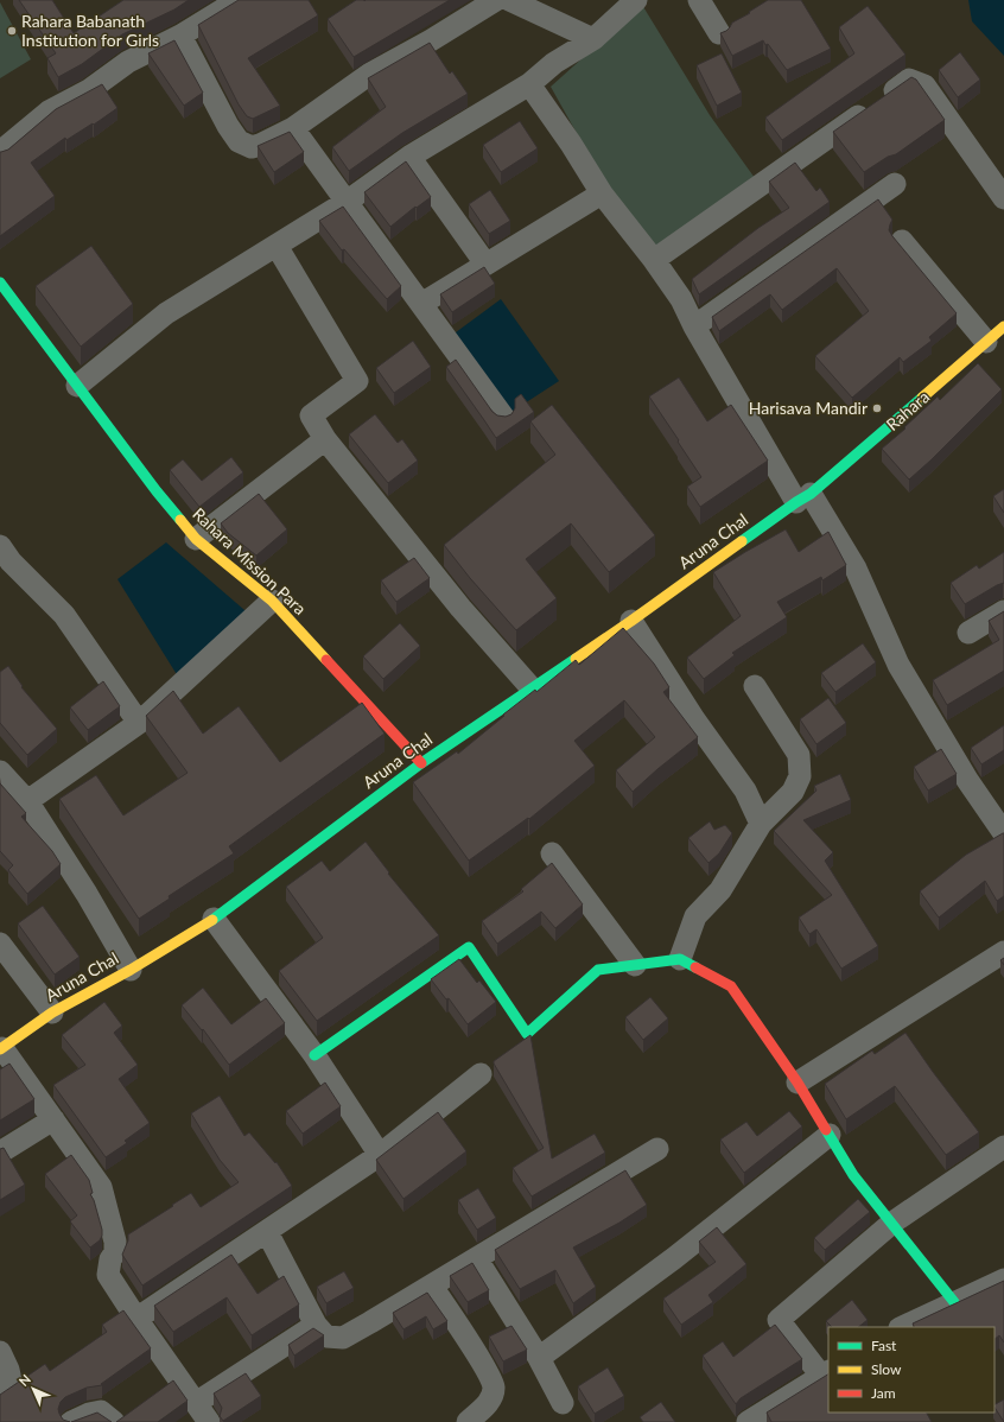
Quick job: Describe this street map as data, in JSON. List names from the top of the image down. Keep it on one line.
{"streets":{"street":["Rahara","Aruna Chal","Rahara Mission Para"]},"crossings":[["Rahara","Aruna Chal"],["Aruna Chal","Rahara Mission Para"]],"places":["Rahara Babanath Institution for Girls","Harisava Mandir"],"legend":["Fast","Slow","Jam"],"north":"top left"}
